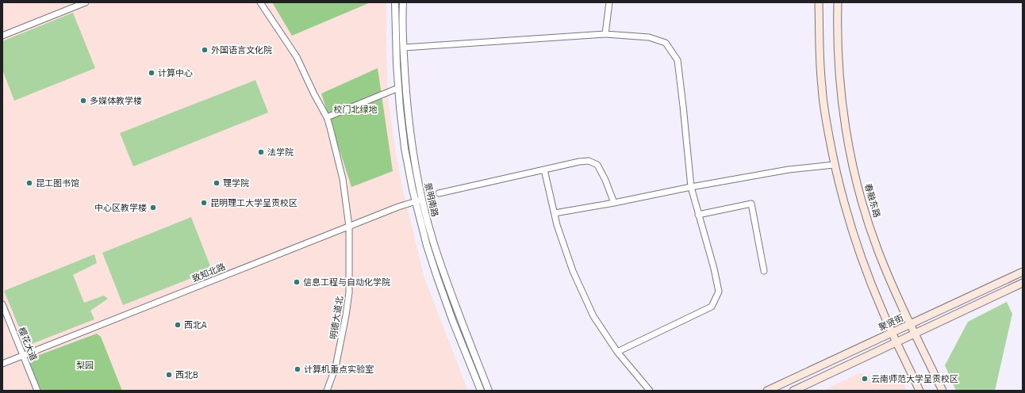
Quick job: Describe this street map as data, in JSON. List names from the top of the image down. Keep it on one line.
{"streets":{"main road":["春融东路","聚贤街"],"street":["景明南路","致知北路","明德大道北","樱花大道"]},"crossings":[["景明南路","致知北路"],["春融东路","聚贤街"],["致知北路","明德大道北"],["致知北路","樱花大道"]],"parks":["校门北绿地","梨园"],"places":["外国语言文化院","计算中心","多媒体教学楼","法学院","昆工图书馆","理学院","昆明理工大学呈贡校区","中心区教学楼","信息工程与自动化学院","西北A","计算机重点实验室","西北B","云南师范大学呈贡校区"]}
